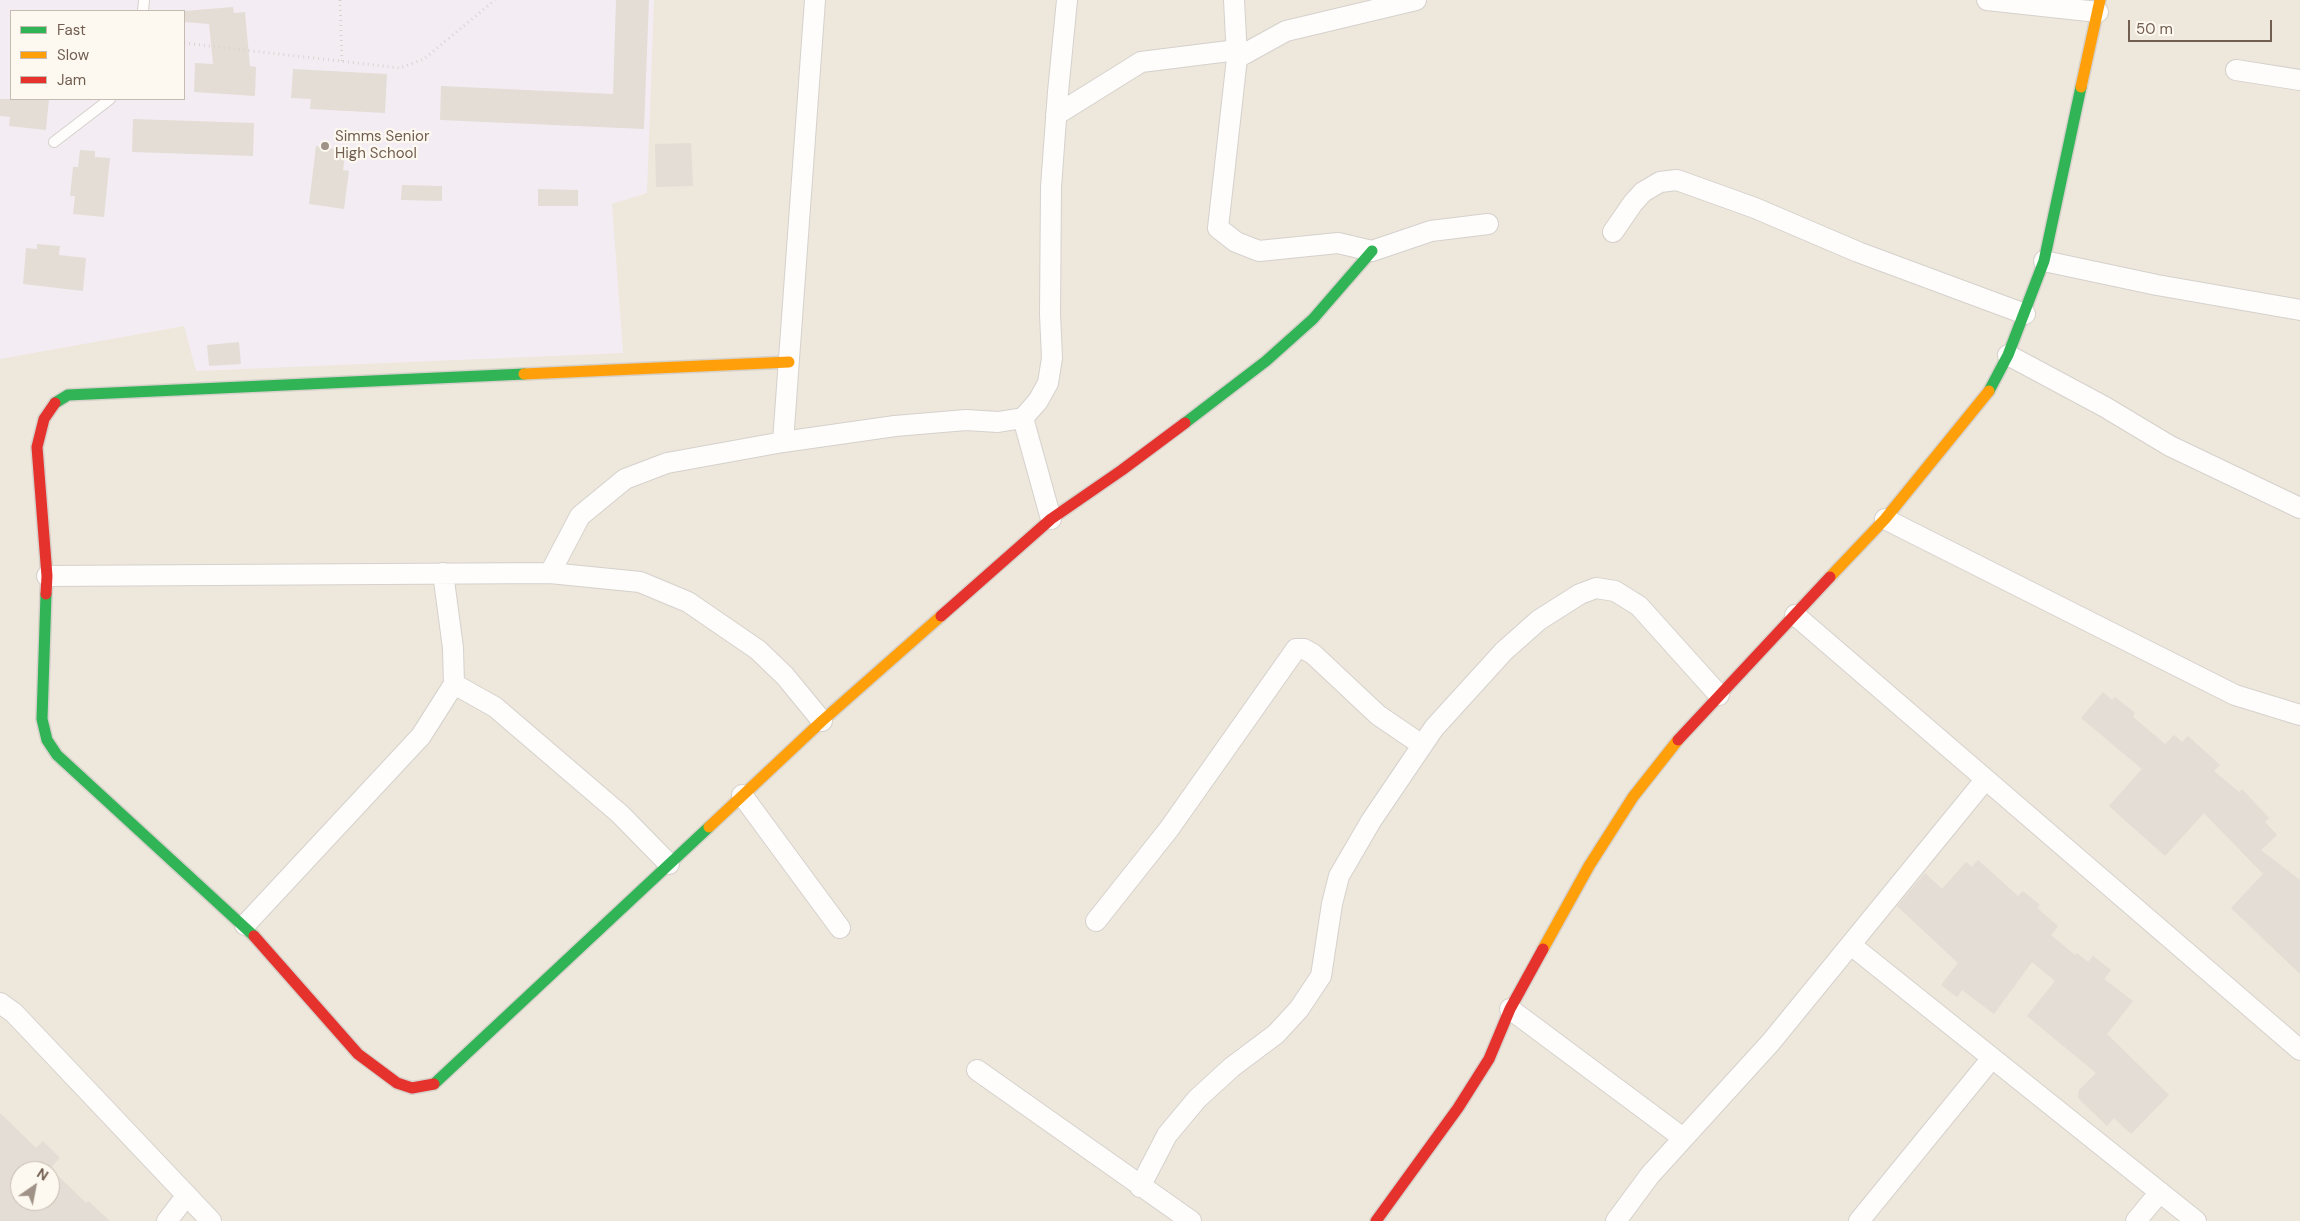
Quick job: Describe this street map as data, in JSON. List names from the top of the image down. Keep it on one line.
{"places":["Simms Senior High School"],"legend":["Fast","Slow","Jam"],"scale_bar":"50 m","north":"top right"}
